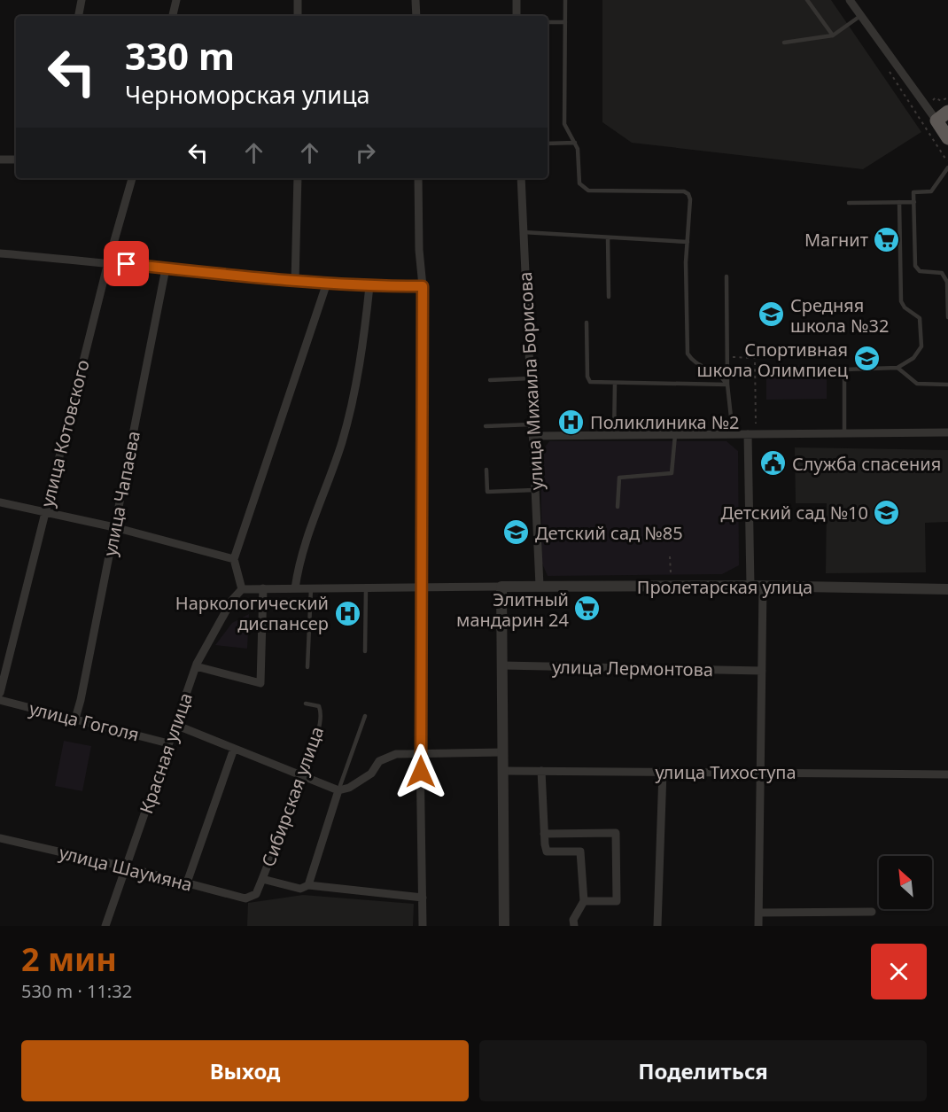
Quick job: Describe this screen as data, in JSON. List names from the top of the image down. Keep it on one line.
{"streets":{"street":["улица Михаила Борисова","улица Котовского","улица Чапаева","Пролетарская улица","улица Лермонтова","улица Гоголя","Красная улица","улица Тихоступа","Сибирская улица","улица Шаумяна"]},"crossings":[["улица Михаила Борисова","Пролетарская улица"],["улица Чапаева","улица Гоголя"],["улица Гоголя","Красная улица"],["Красная улица","улица Шаумяна"],["Сибирская улица","улица Шаумяна"]],"places":{"supermarket":["Магнит","Элитный мандарин 24"],"school or university":["Средняя школа №32","Спортивная школа Олимпиец","Детский сад №10","Детский сад №85"],"hospital":["Поликлиника №2","Наркологический диспансер"],"public building":["Служба спасения"]},"north":"top left","page":{"turn":["330 m","Черноморская улица"],"heading":["2 мин","530 m · 11:32"],"buttons":["Выход","Поделиться"]}}
